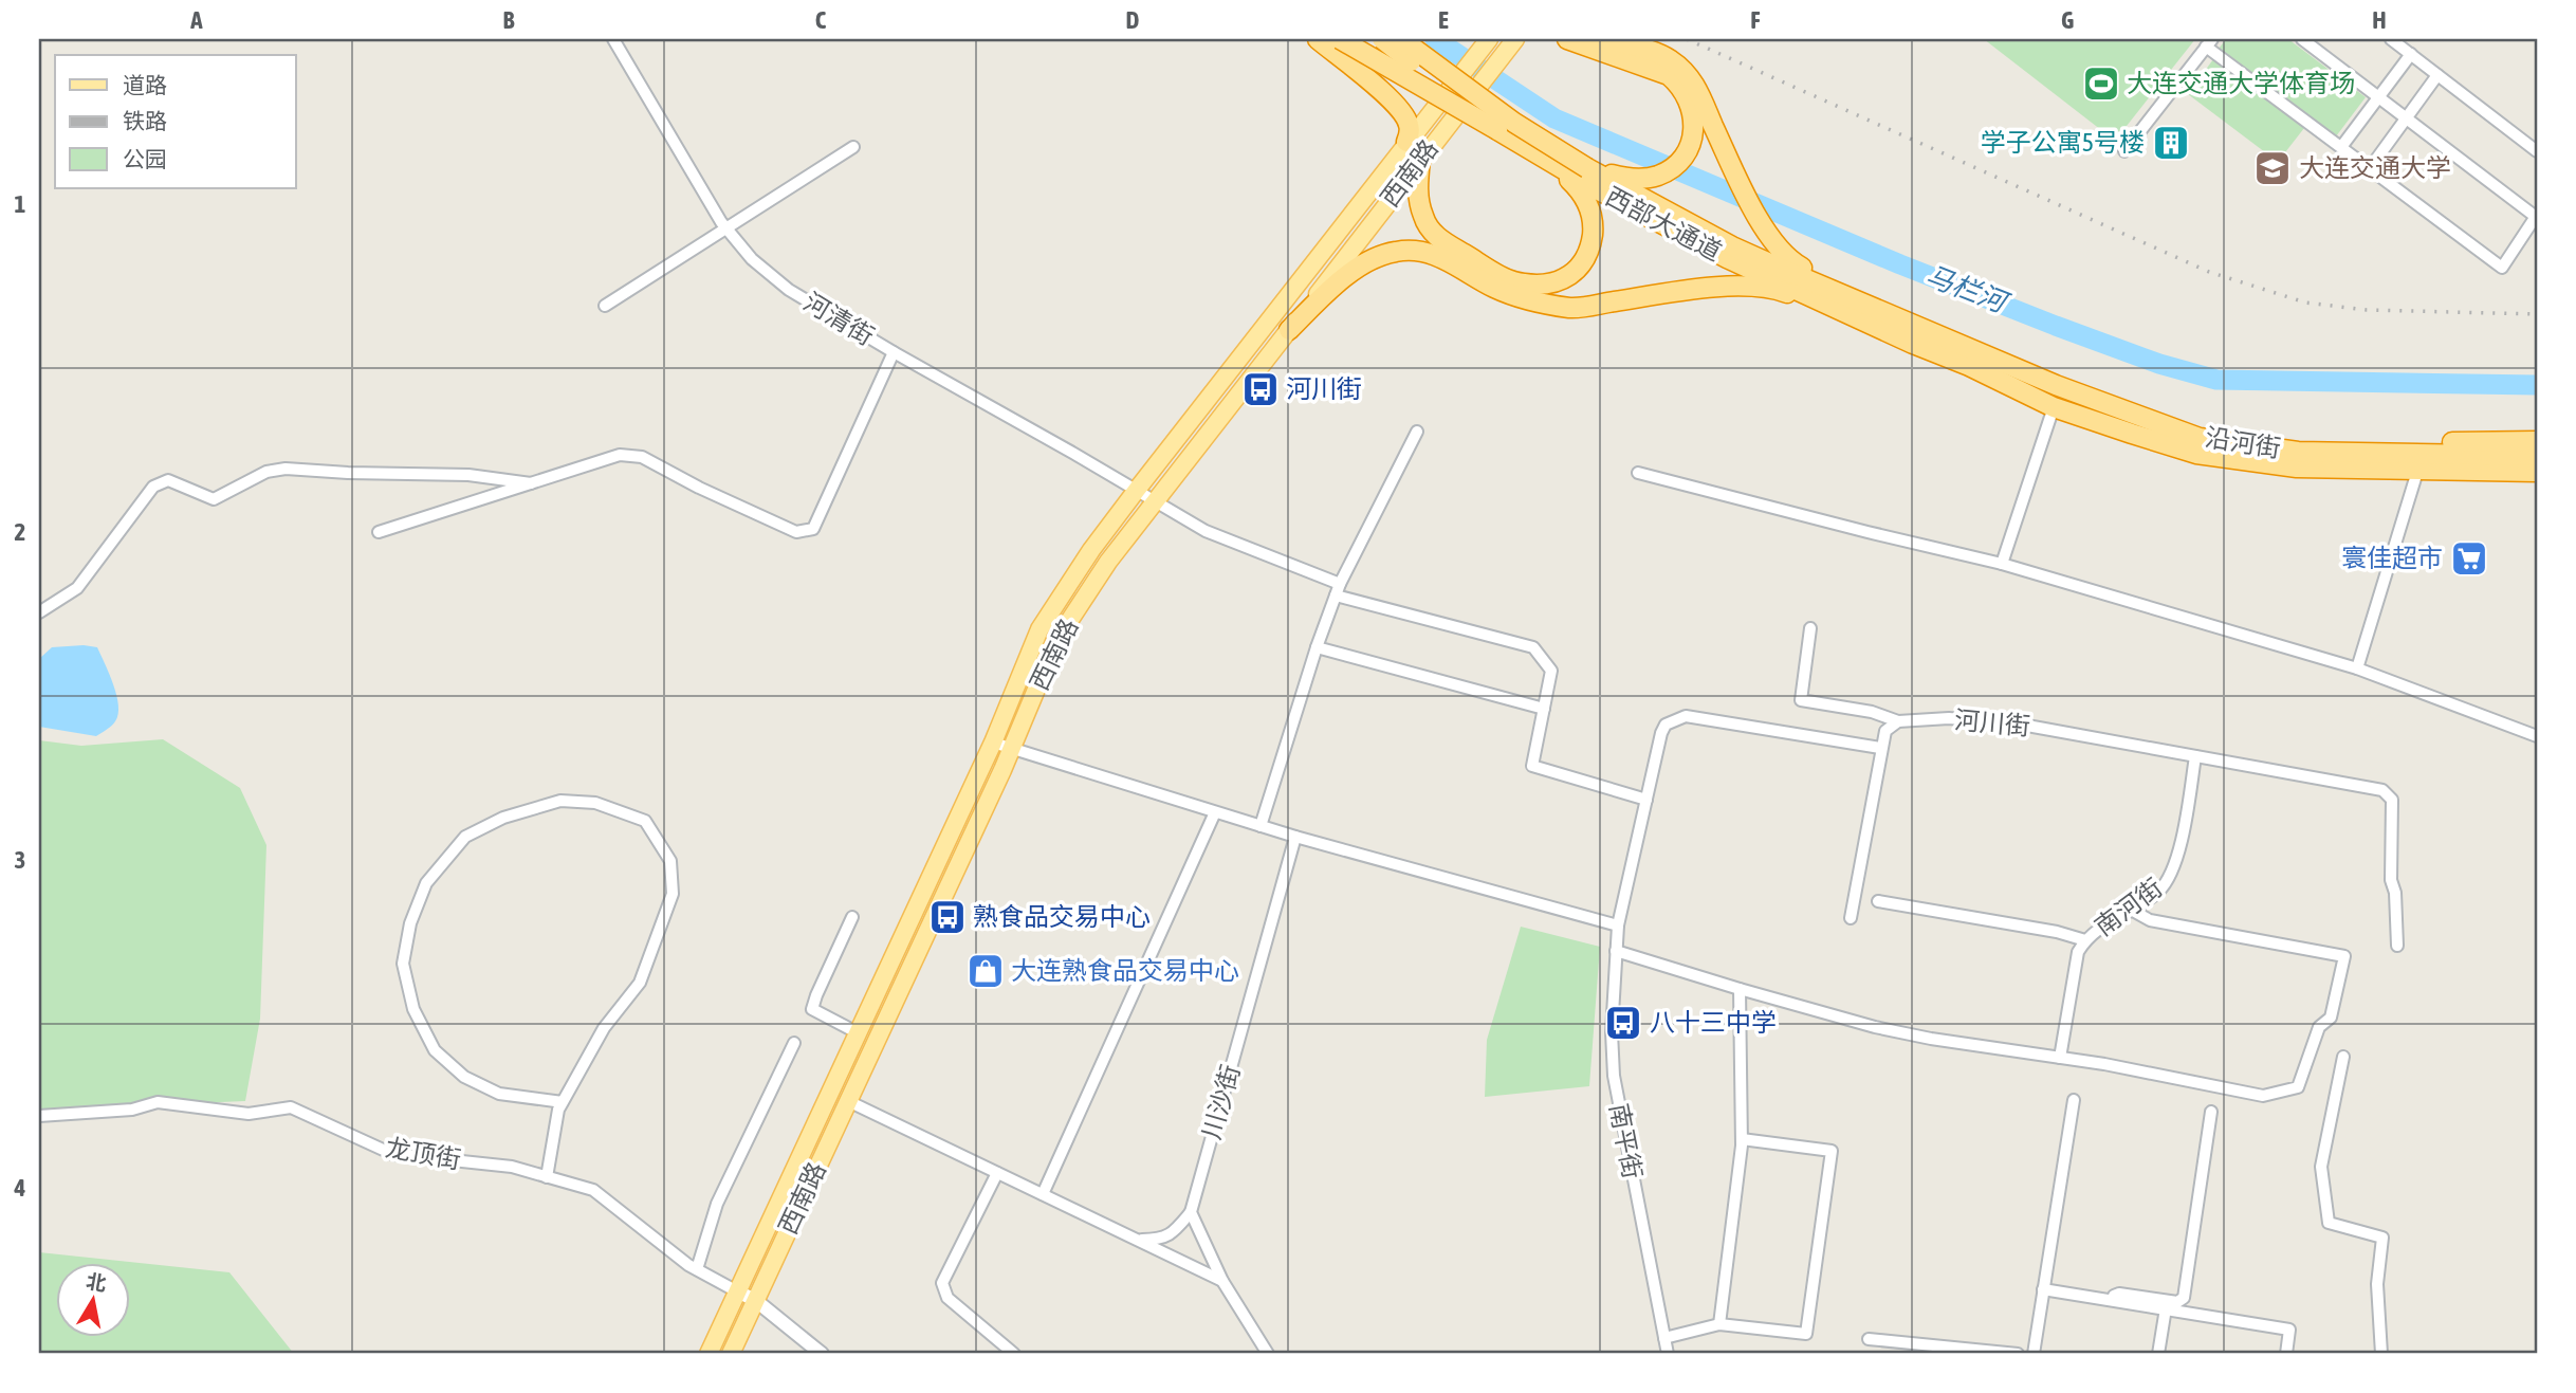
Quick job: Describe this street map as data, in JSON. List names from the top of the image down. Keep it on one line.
{"streets":{"highway":["西部大通道","沿河街"],"main road":["西南路"],"street":["河清街","河川街","南河街","川沙街","南平街","龙顶街"]},"crossings":[["西南路","河清街"],["西南路","龙顶街"],["西部大通道","沿河街"],["河川街","南河街"]],"water":["马栏河"],"places":{"sports":["大连交通大学体育场"],"building":["学子公寓5号楼"],"school or university":["大连交通大学"],"bus stop":["河川街","熟食品交易中心","八十三中学"],"supermarket":["寰佳超市"],"shop":["大连熟食品交易中心"]},"legend":["道路","铁路","公园"],"north":"top","grid":{"columns":["A","B","C","D","E","F","G","H"],"rows":["1","2","3","4"]}}
